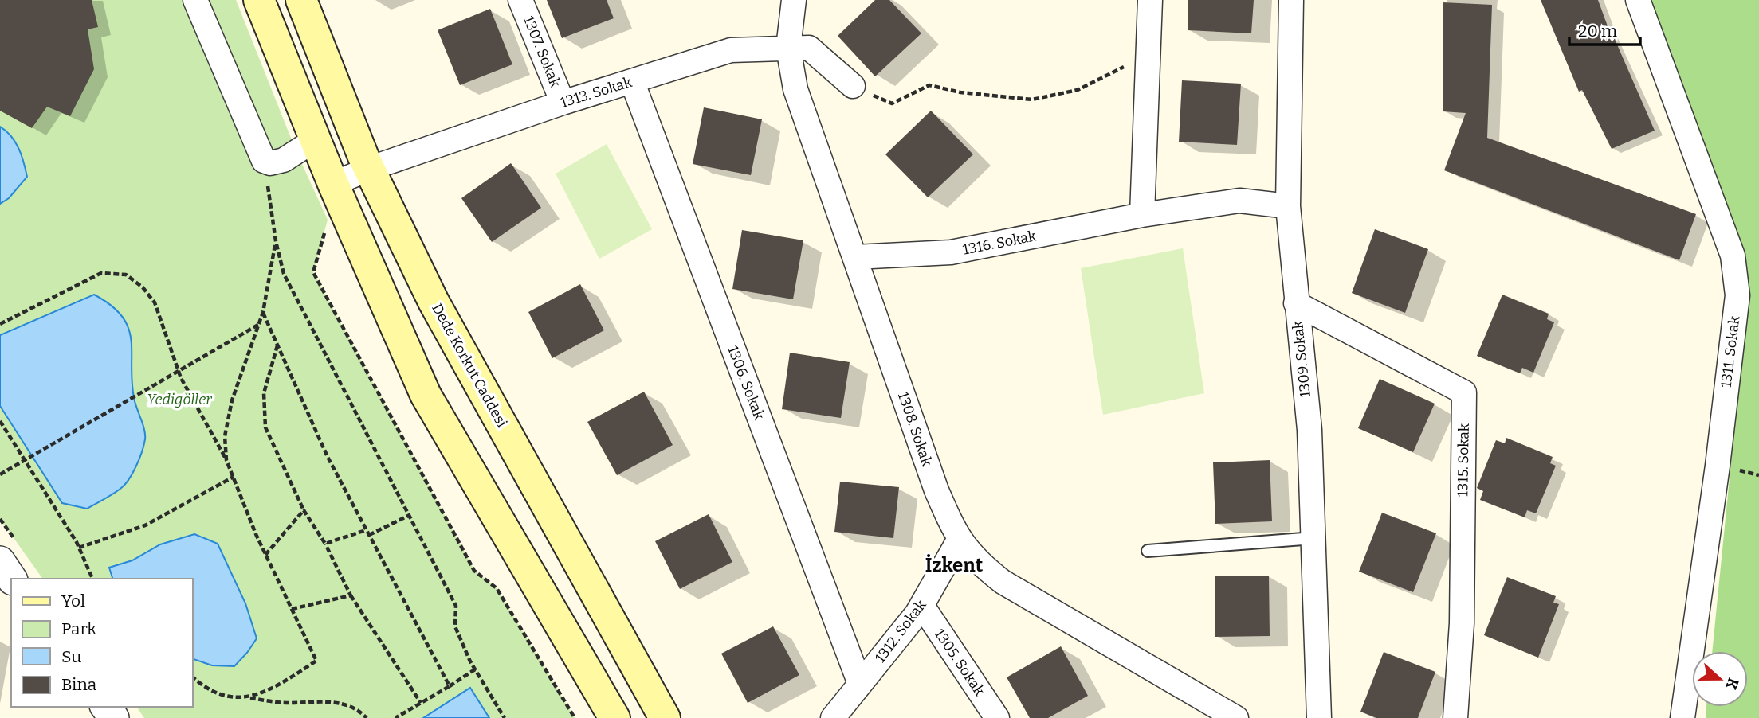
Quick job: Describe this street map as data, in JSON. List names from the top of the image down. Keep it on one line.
{"streets":{"main road":["Dede Korkut Caddesi"],"street":["1307. Sokak","1313. Sokak","1316. Sokak","1311. Sokak","1309. Sokak","1306. Sokak","1308. Sokak","1315. Sokak","1312. Sokak","1305. Sokak"]},"crossings":[["1307. Sokak","1313. Sokak"],["1313. Sokak","Dede Korkut Caddesi"],["1313. Sokak","1306. Sokak"],["1313. Sokak","1308. Sokak"],["1316. Sokak","1309. Sokak"],["1316. Sokak","1308. Sokak"],["1309. Sokak","1315. Sokak"],["1306. Sokak","1312. Sokak"],["1308. Sokak","1312. Sokak"],["1312. Sokak","1305. Sokak"]],"districts":["İzkent"],"parks":["Yedigöller"],"legend":["Yol","Park","Su","Bina"],"scale_bar":"20 m","north":"right"}
